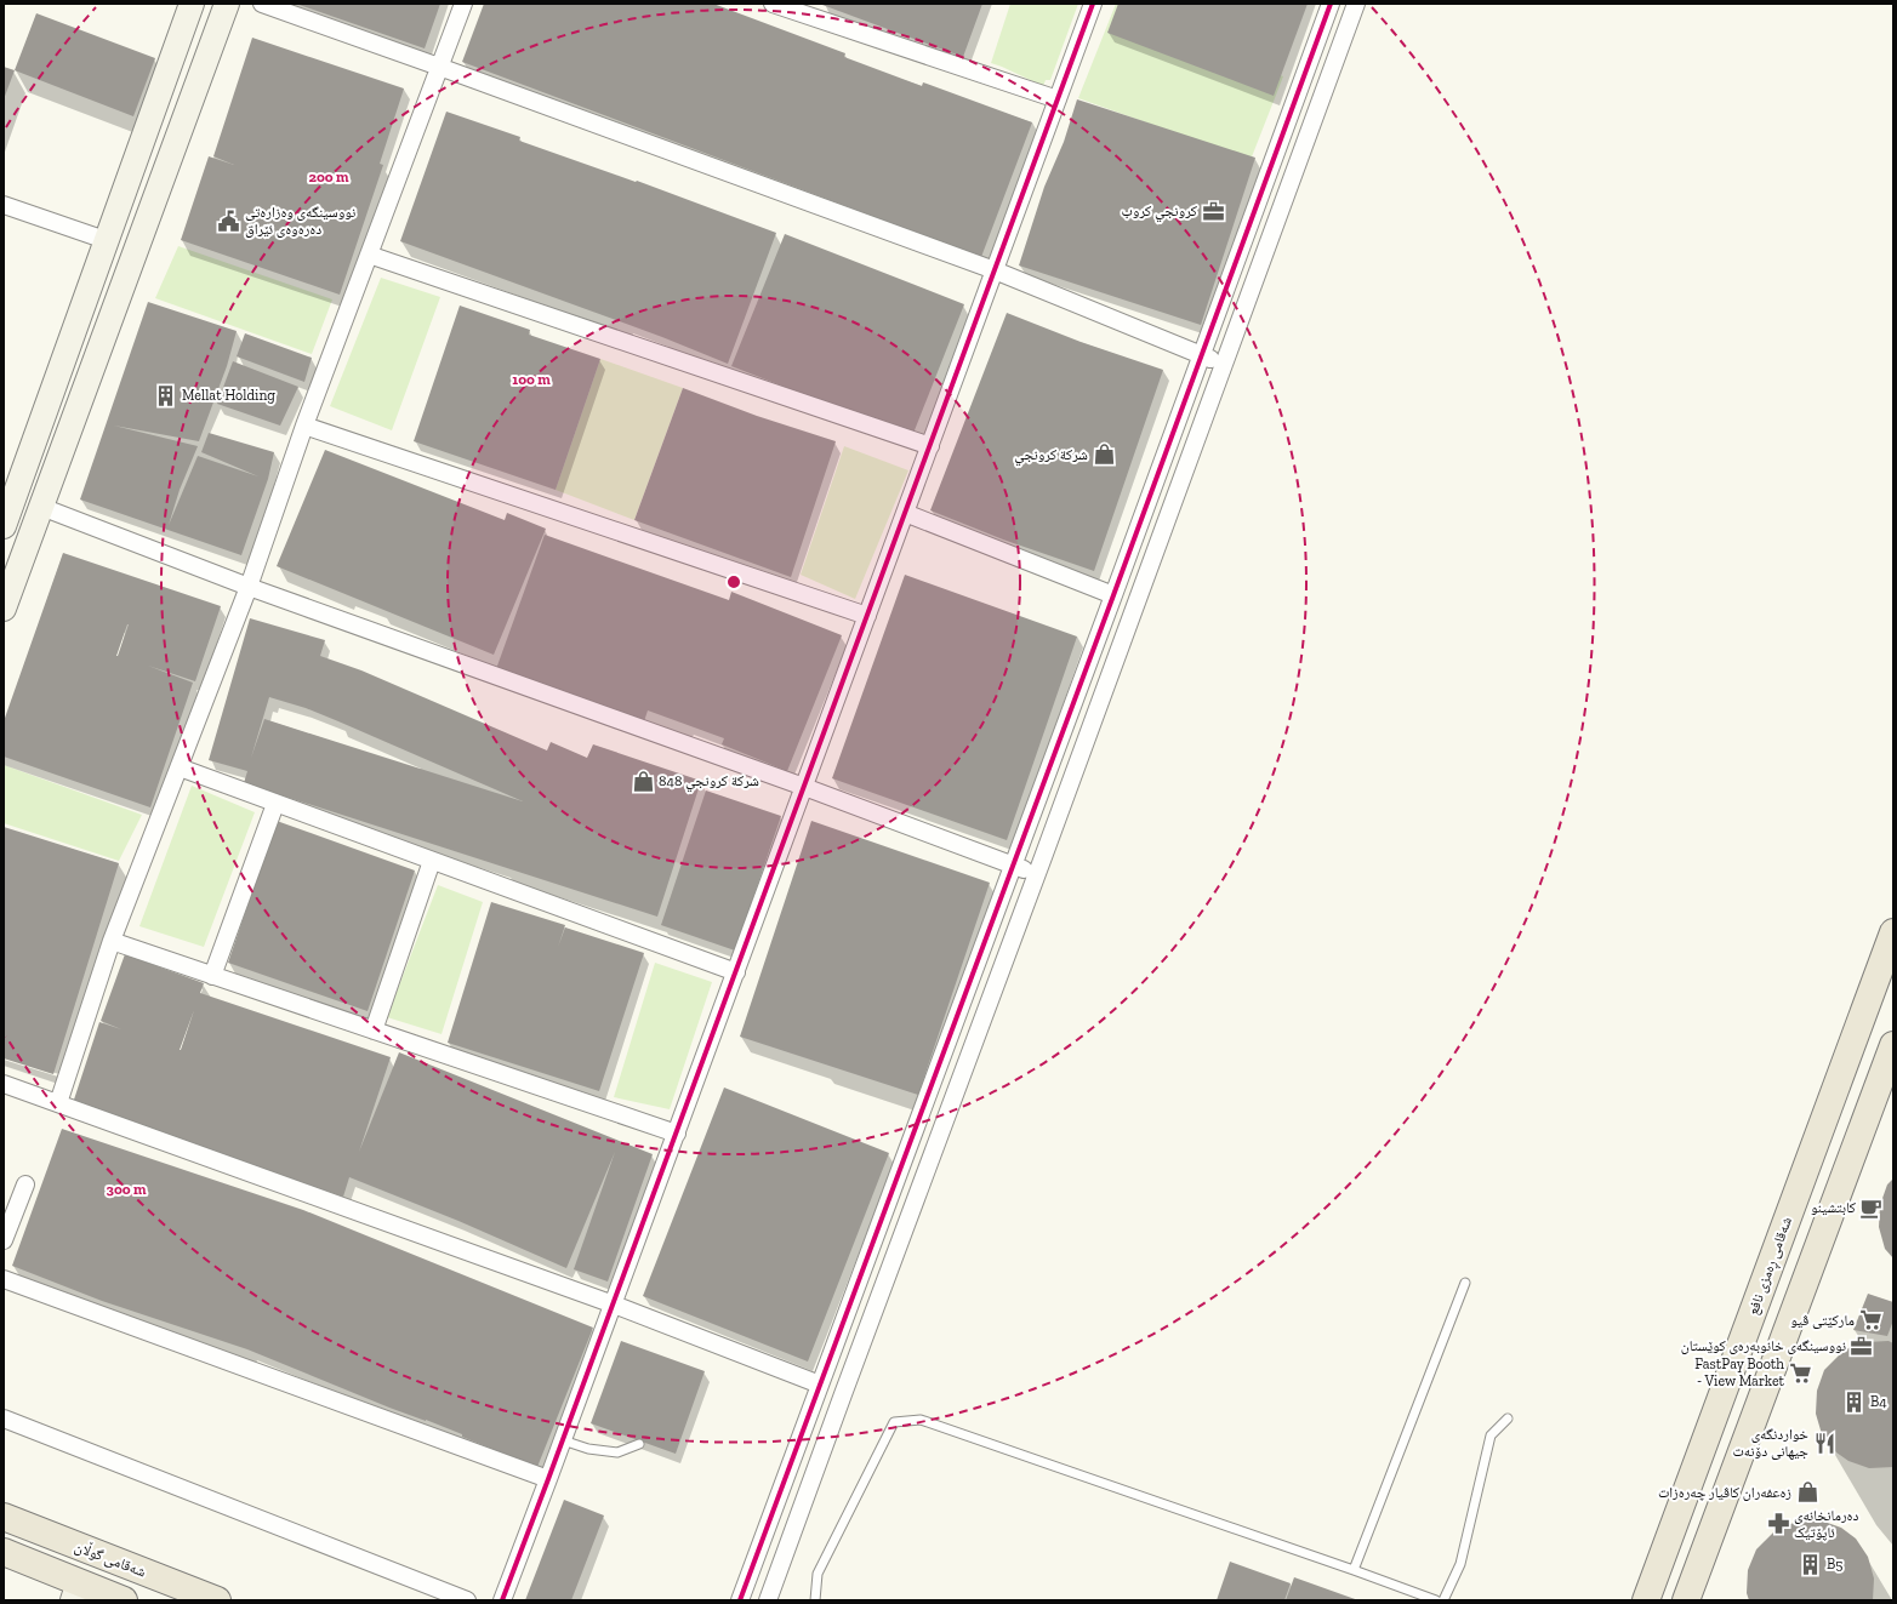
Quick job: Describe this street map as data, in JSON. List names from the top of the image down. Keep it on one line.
{"streets":{"main road":["شەقامی ڕەمزی نافع","شەقامی گوڵان"]},"places":{"office":["كرونجي كروب","نووسینگەی خانوبەرەی کوێستان"],"public building":["نووسینگەی وەزارەتی دەرەوەی ئێراق"],"building":["Mellat Holding","B4","B5"],"shop":["شركة كرونجي","شركة كرونجي 848","زەعفەران کاڤیار چەرەزات"],"cafe":["كابتشينو"],"supermarket":["مارکێتی ڤیو","FastPay Booth - View Market"],"restaurant":["خواردنگەی جیهانی دۆنەت"],"pharmacy":["دەرمانخانەی ئاپۆتیک"]},"rings":["200 m","100 m","300 m"]}
